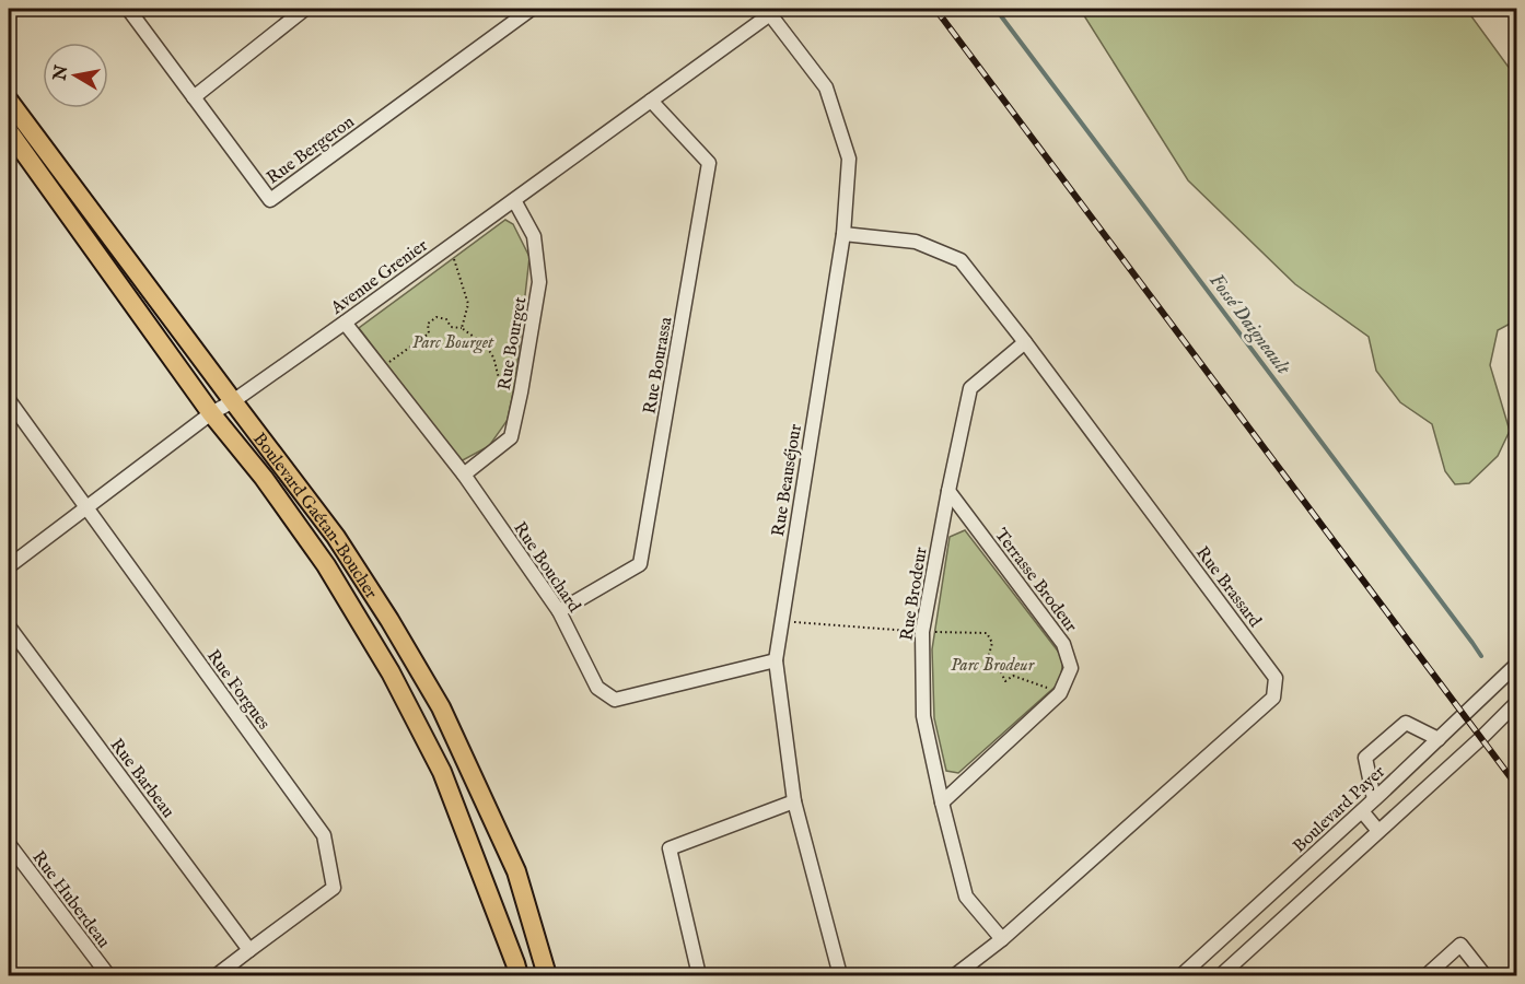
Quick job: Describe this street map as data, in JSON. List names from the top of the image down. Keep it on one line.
{"streets":{"main road":["Boulevard Gaétan-Boucher"],"street":["Rue Bergeron","Avenue Grenier","Rue Bourget","Rue Bourassa","Rue Beauséjour","Rue Bouchard","Terrasse Brodeur","Rue Brassard","Rue Brodeur","Rue Forgues","Rue Barbeau","Boulevard Payer","Rue Huberdeau"]},"crossings":[["Avenue Grenier","Rue Bourget"],["Avenue Grenier","Rue Bourassa"],["Avenue Grenier","Rue Beauséjour"],["Avenue Grenier","Boulevard Gaétan-Boucher"],["Avenue Grenier","Rue Bouchard"],["Avenue Grenier","Rue Forgues"],["Rue Bourget","Rue Bouchard"],["Rue Bourassa","Rue Bouchard"],["Rue Beauséjour","Rue Bouchard"],["Rue Beauséjour","Rue Brassard"],["Terrasse Brodeur","Rue Brodeur"],["Rue Brassard","Rue Brodeur"],["Rue Forgues","Rue Barbeau"]],"water":["Fossé Daigneault"],"parks":["Parc Bourget","Parc Brodeur"],"north":"left"}
